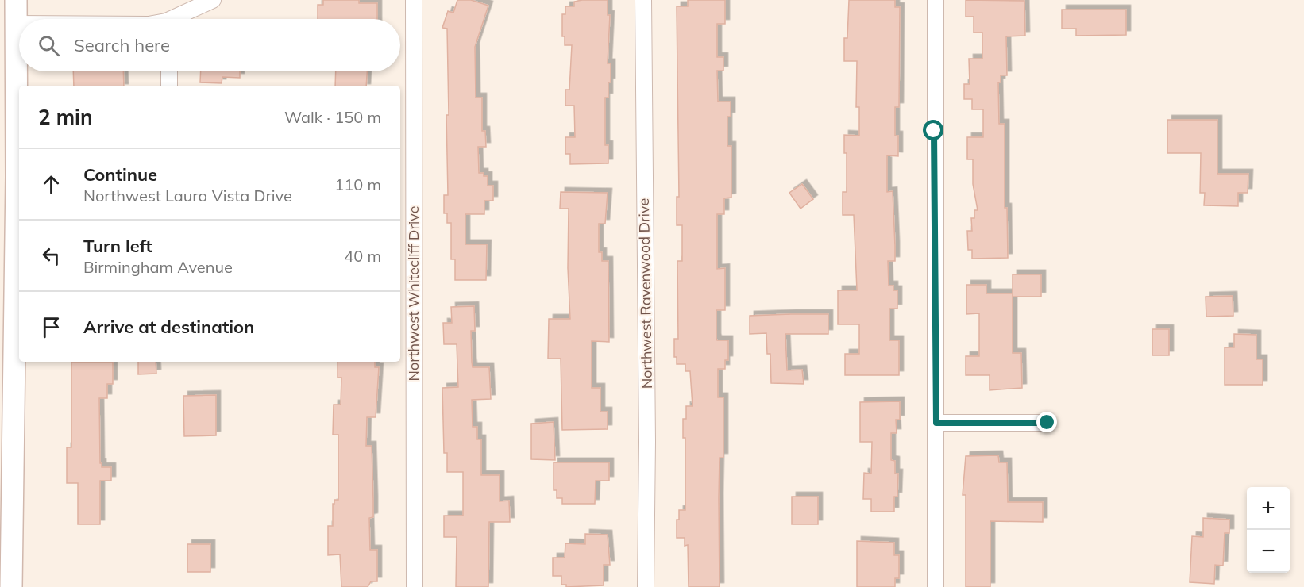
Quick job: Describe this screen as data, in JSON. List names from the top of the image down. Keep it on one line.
{"streets":{"street":["Northwest Whitecliff Drive","Northwest Ravenwood Drive"]},"page":{"search":"Search here","heading":["2 min","Walk · 150 m"],"list":[["Continue","Northwest Laura Vista Drive","110 m"],["Turn left","Birmingham Avenue","40 m"],"Arrive at destination"],"map_buttons":["+","−"]}}
